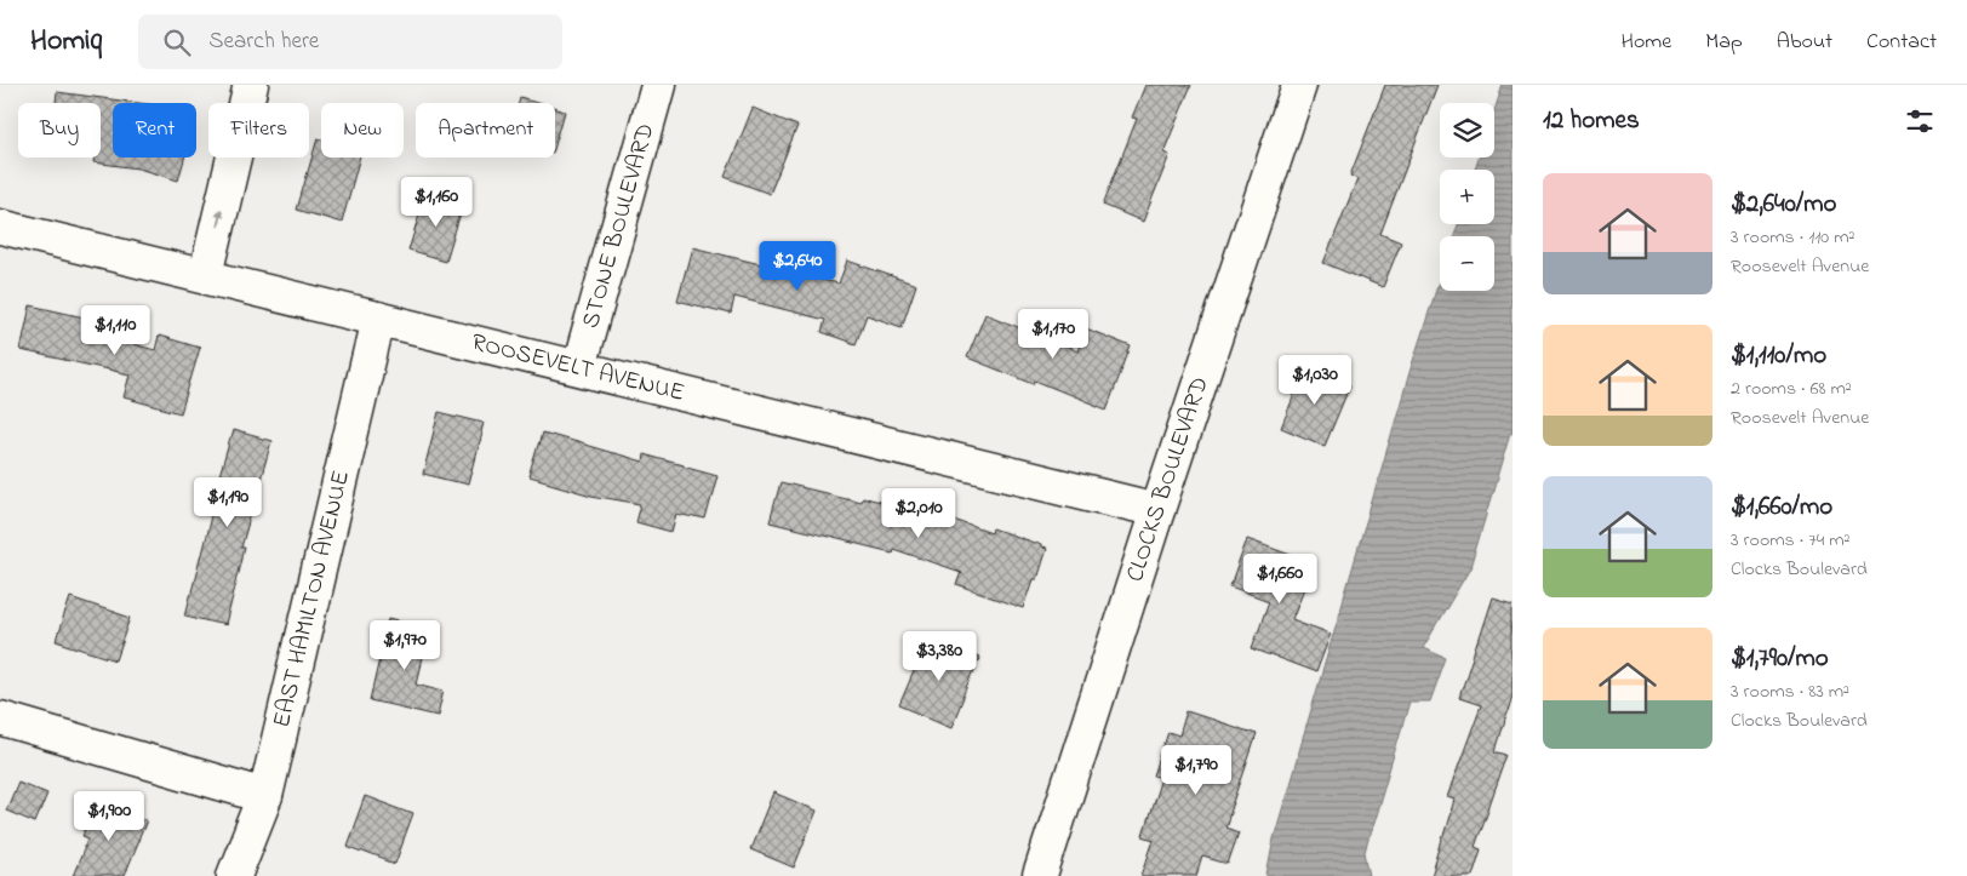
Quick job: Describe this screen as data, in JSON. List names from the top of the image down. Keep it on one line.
{"streets":{"street":["STONE BOULEVARD","ROOSEVELT AVENUE","CLOCKS BOULEVARD","EAST HAMILTON AVENUE"]},"crossings":[["STONE BOULEVARD","ROOSEVELT AVENUE"],["ROOSEVELT AVENUE","CLOCKS BOULEVARD"],["ROOSEVELT AVENUE","EAST HAMILTON AVENUE"]],"page":{"header":"Homiq","search":"Search here","nav":["Home","Map","About","Contact"],"heading":"12 homes","map_buttons":["+","−"],"chip":["Buy","Rent","Filters","New","Apartment"],"list":[{"name":"$2,640/mo","note":"3 rooms · 110 m² · Roosevelt Avenue"},{"name":"$1,110/mo","note":"2 rooms · 68 m² · Roosevelt Avenue"},{"name":"$1,660/mo","note":"3 rooms · 74 m² · Clocks Boulevard"},{"name":"$1,790/mo","note":"3 rooms · 83 m² · Clocks Boulevard"}],"price":["$1,160","$2,640","$1,110","$1,170","$1,030","$1,190","$2,010","$1,660","$1,970","$3,380","$1,790","$1,900"]}}
